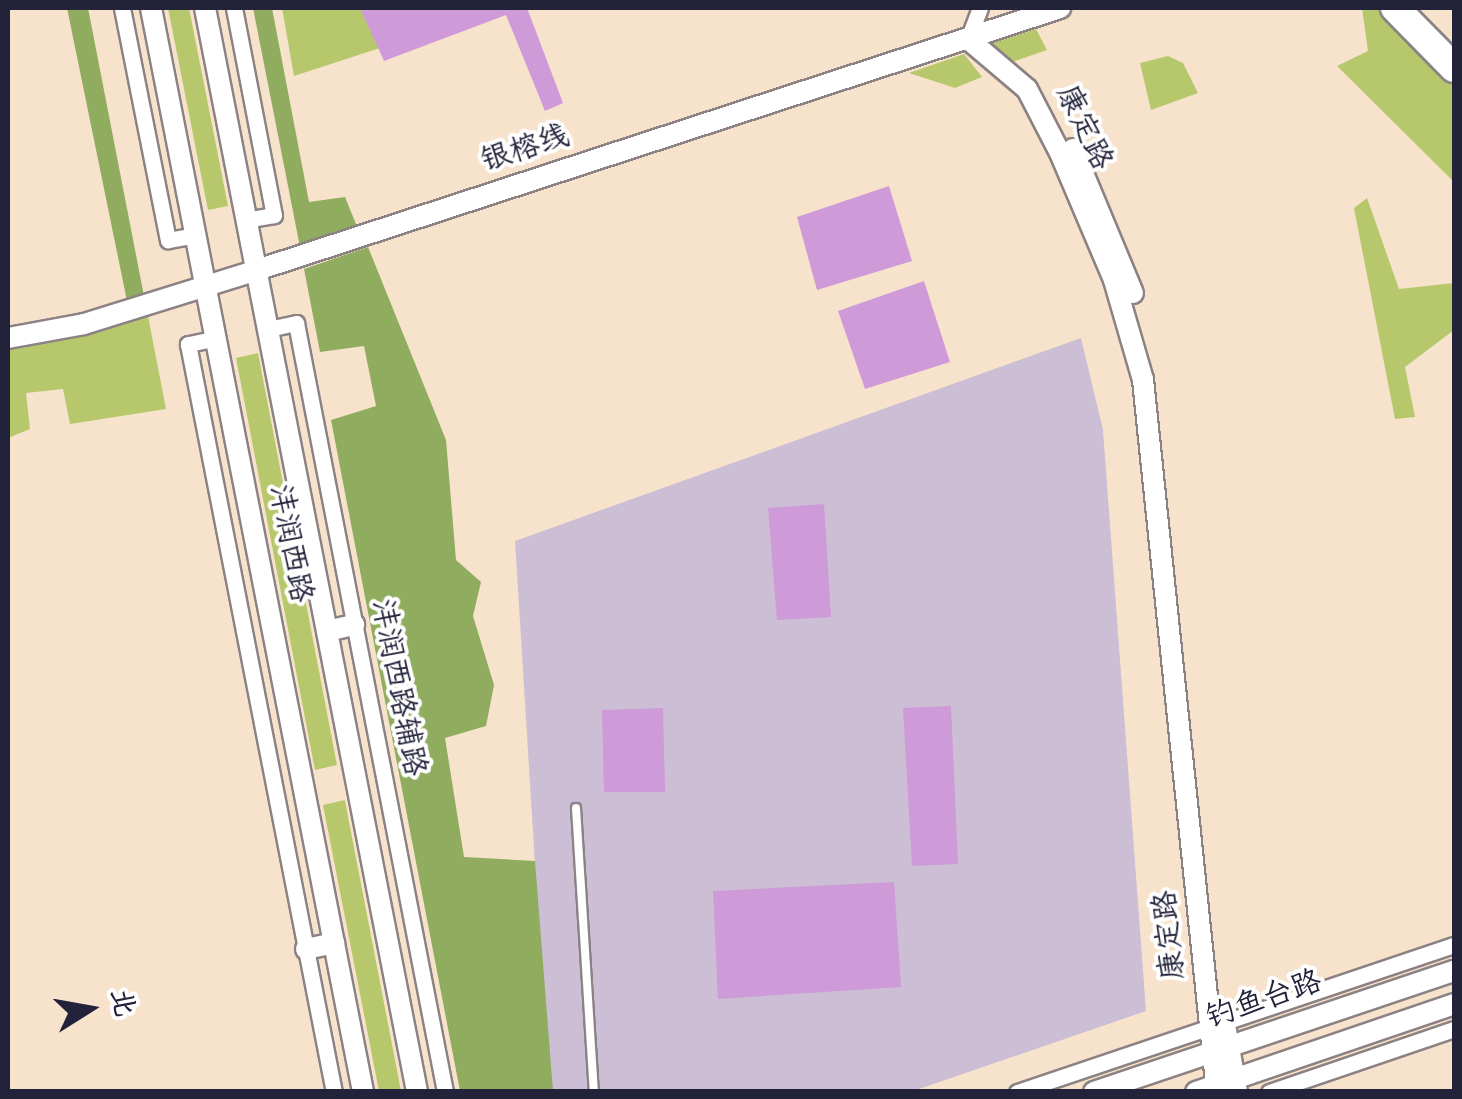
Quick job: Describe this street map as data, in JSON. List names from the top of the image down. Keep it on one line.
{"streets":{"main road":["康定路","银榕线","沣润西路","钓鱼台路"],"street":["沣润西路辅路"]},"crossings":[["康定路","银榕线"],["康定路","钓鱼台路"],["银榕线","沣润西路"],["沣润西路","沣润西路辅路"]],"north":"right"}
